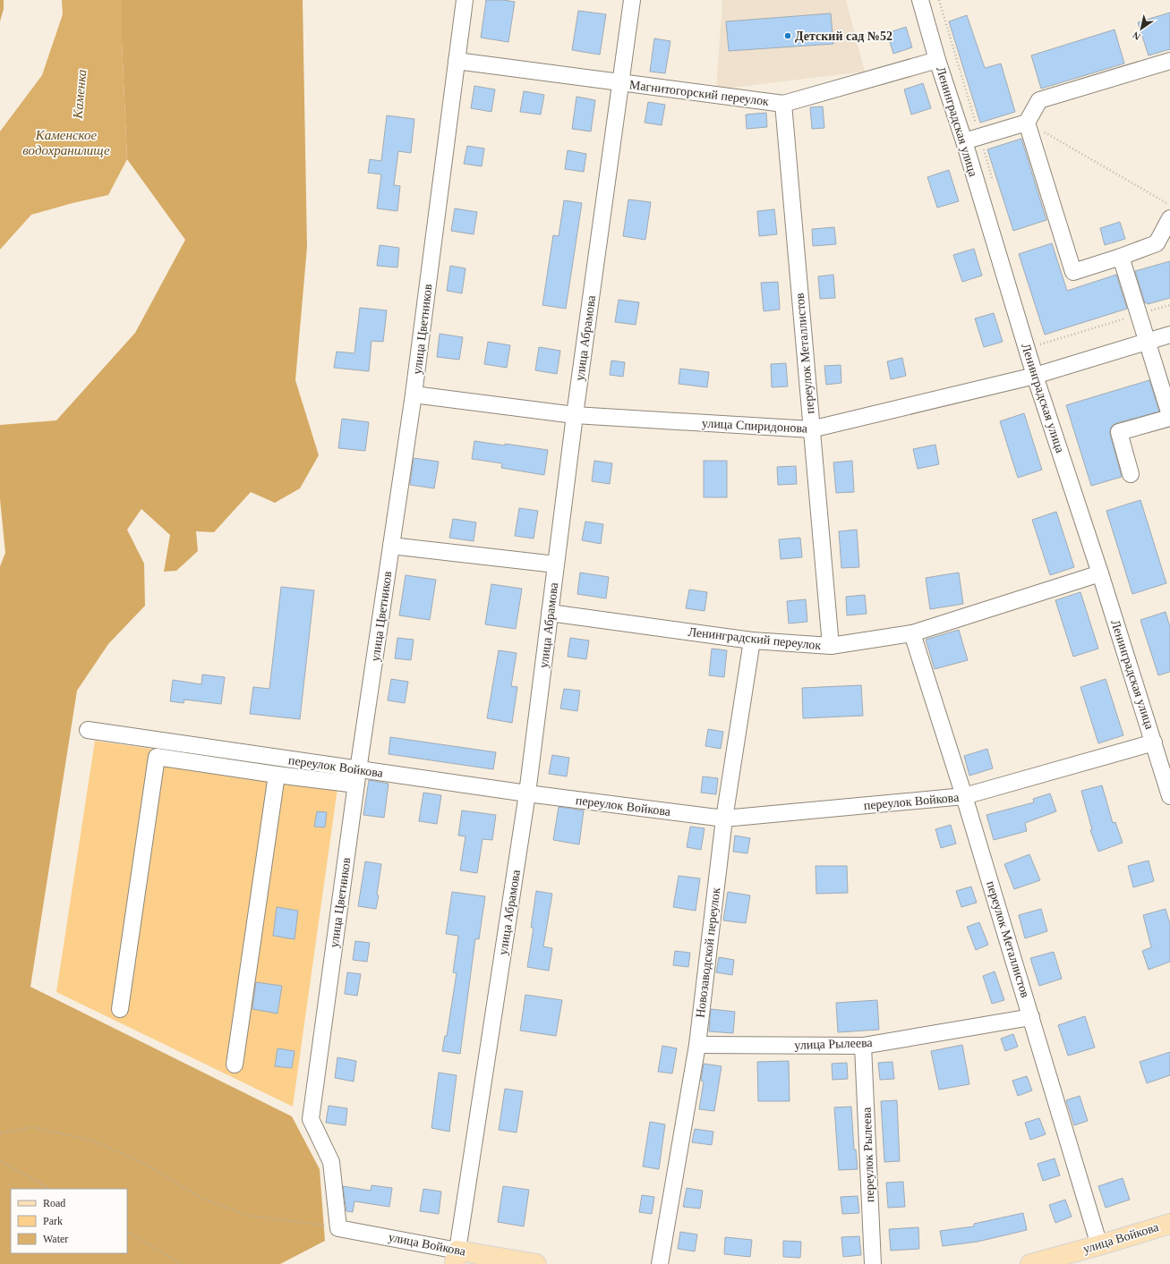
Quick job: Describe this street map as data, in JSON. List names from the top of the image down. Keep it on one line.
{"streets":{"main road":["улица Войкова"],"street":["Магнитогорский переулок","Ленинградская улица","улица Цветников","улица Абрамова","переулок Металлистов","улица Спиридонова","Ленинградский переулок","переулок Войкова","Новозаводской переулок","улица Рылеева","переулок Рылеева"]},"crossings":[["Магнитогорский переулок","Ленинградская улица"],["Магнитогорский переулок","улица Цветников"],["Магнитогорский переулок","улица Абрамова"],["Магнитогорский переулок","переулок Металлистов"],["Ленинградская улица","улица Спиридонова"],["Ленинградская улица","Ленинградский переулок"],["Ленинградская улица","переулок Войкова"],["улица Цветников","улица Спиридонова"],["улица Цветников","переулок Войкова"],["улица Цветников","улица Войкова"],["улица Абрамова","улица Спиридонова"],["улица Абрамова","Ленинградский переулок"],["улица Абрамова","переулок Войкова"],["улица Абрамова","улица Войкова"],["переулок Металлистов","улица Спиридонова"],["переулок Металлистов","Ленинградский переулок"],["переулок Металлистов","переулок Войкова"],["переулок Металлистов","улица Рылеева"],["переулок Металлистов","улица Войкова"],["Ленинградский переулок","Новозаводской переулок"],["переулок Войкова","Новозаводской переулок"],["Новозаводской переулок","улица Рылеева"],["улица Рылеева","переулок Рылеева"]],"water":["Каменка","Каменское водохранилище"],"places":["Детский сад №52"],"legend":["Road","Park","Water"],"north":"bottom left"}
